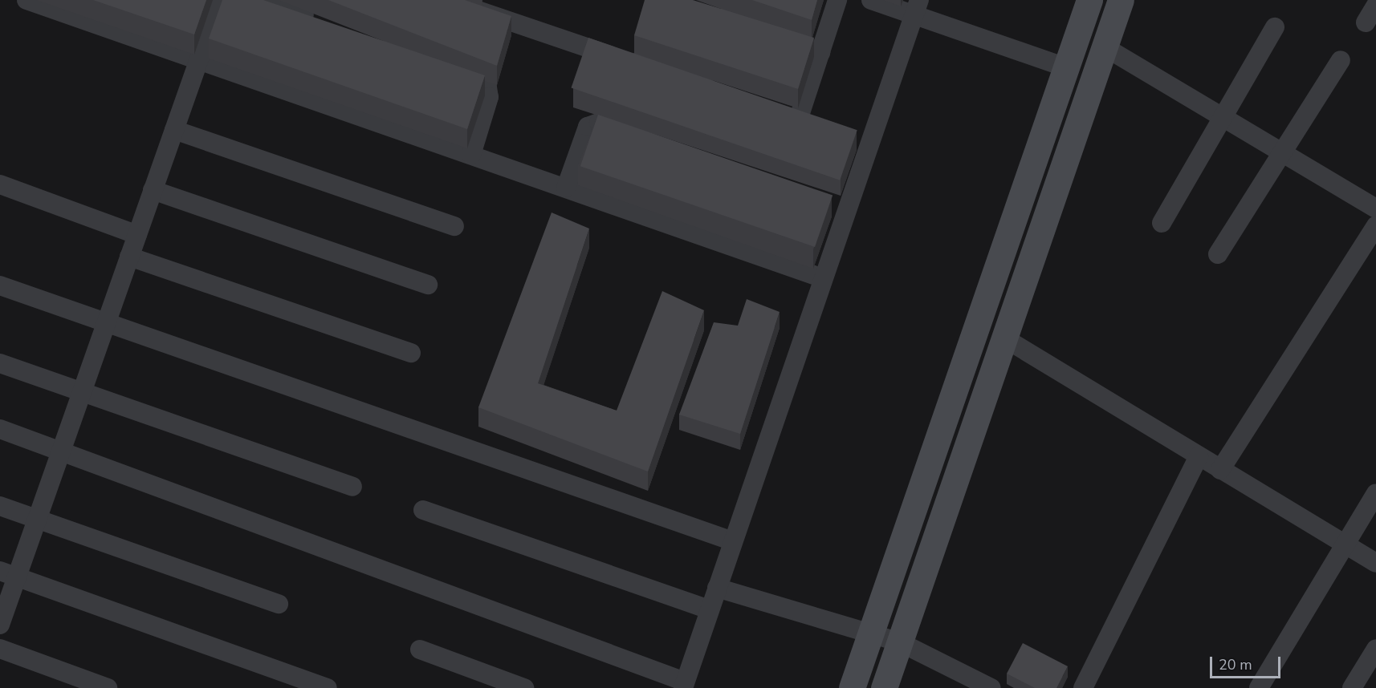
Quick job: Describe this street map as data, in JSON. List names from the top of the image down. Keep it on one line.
{"scale_bar":"20 m"}
